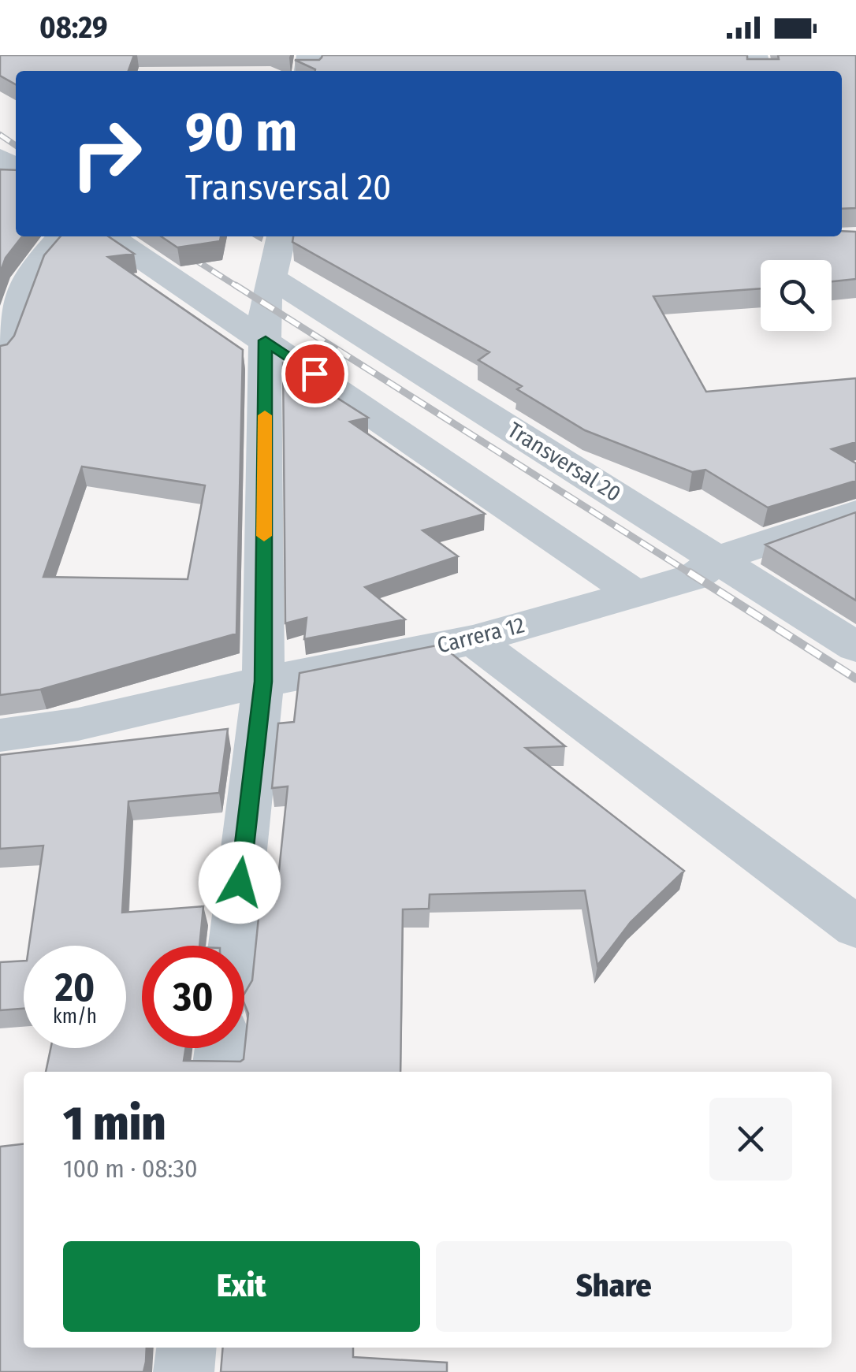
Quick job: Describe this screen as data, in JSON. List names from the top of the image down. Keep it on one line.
{"streets":{"street":["Transversal 20","Carrera 12"]},"crossings":[["Transversal 20","Carrera 12"]],"page":{"status":"08:29","turn":["90 m","Transversal 20"],"speed":"20 km/h","limit":"30","heading":["1 min","100 m · 08:30"],"buttons":["Exit","Share"]}}
